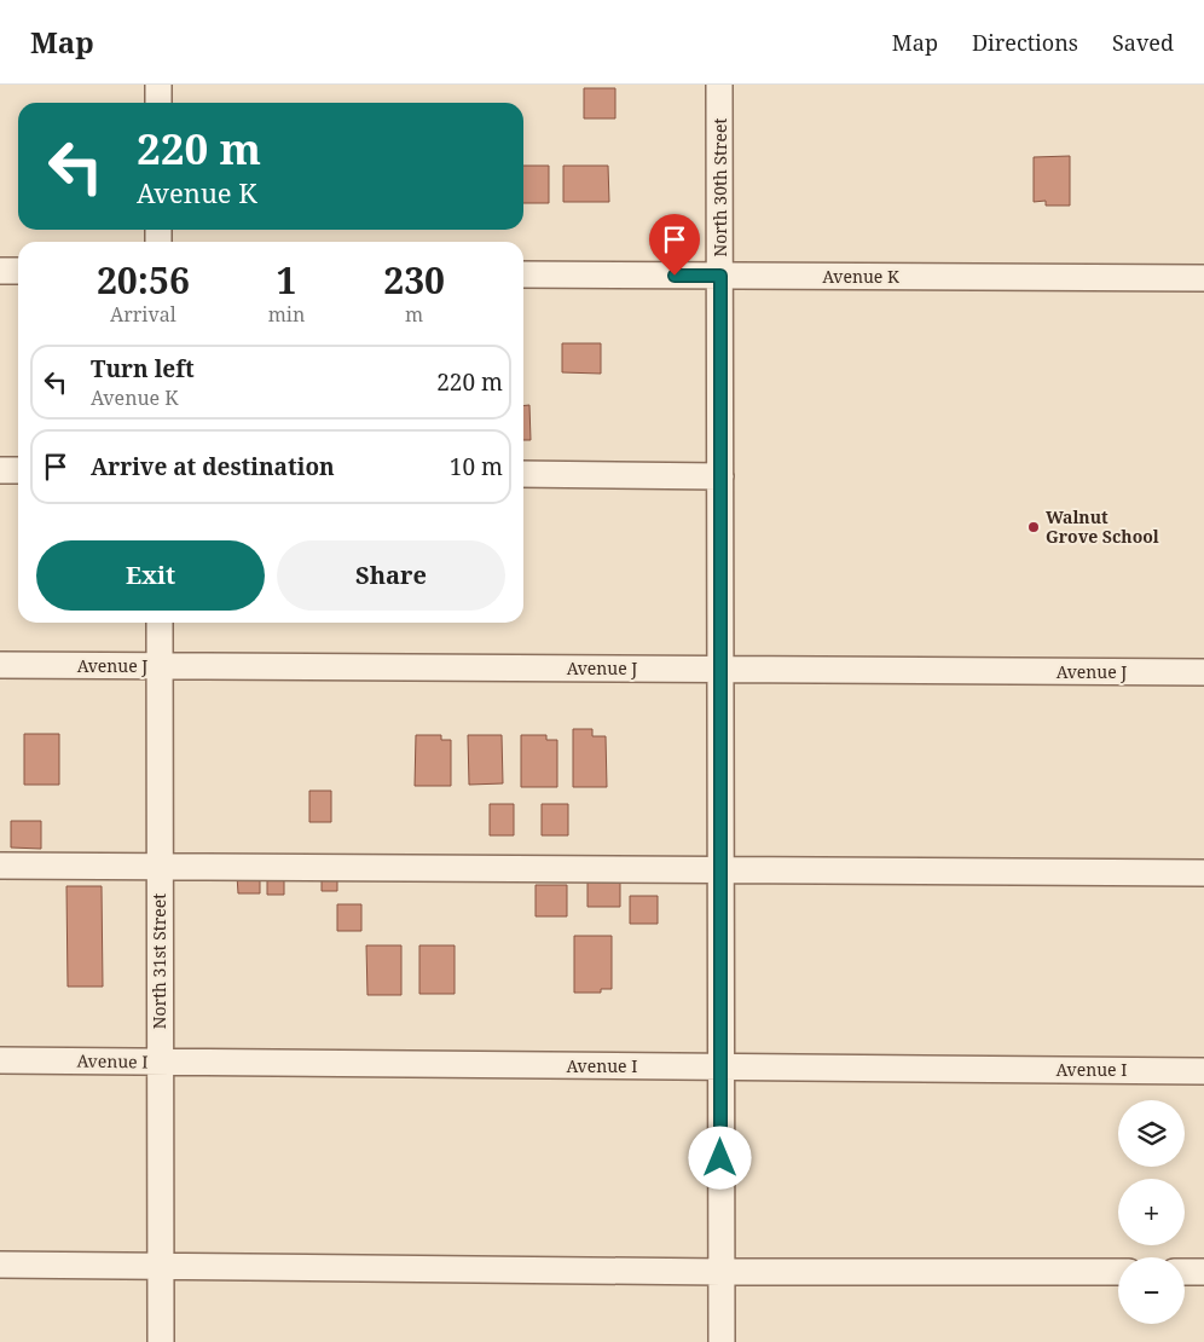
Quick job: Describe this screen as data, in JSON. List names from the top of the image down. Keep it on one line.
{"streets":{"street":["North 30th Street","Avenue K","Avenue J","North 31st Street","Avenue I"]},"crossings":[["North 30th Street","Avenue K"],["North 30th Street","Avenue J"],["North 30th Street","Avenue I"],["Avenue J","North 31st Street"],["North 31st Street","Avenue I"]],"places":["Walnut Grove School"],"page":{"header":"Map","nav":["Map","Directions","Saved"],"turn":["220 m","Avenue K"],"eta":["20:56","Arrival","1","min","230","m"],"list":[{"name":"Turn left","note":"Avenue K","value":"220 m"},{"name":"Arrive at destination","value":"10 m"}],"buttons":["Exit","Share"],"map_buttons":["+","−"]}}
